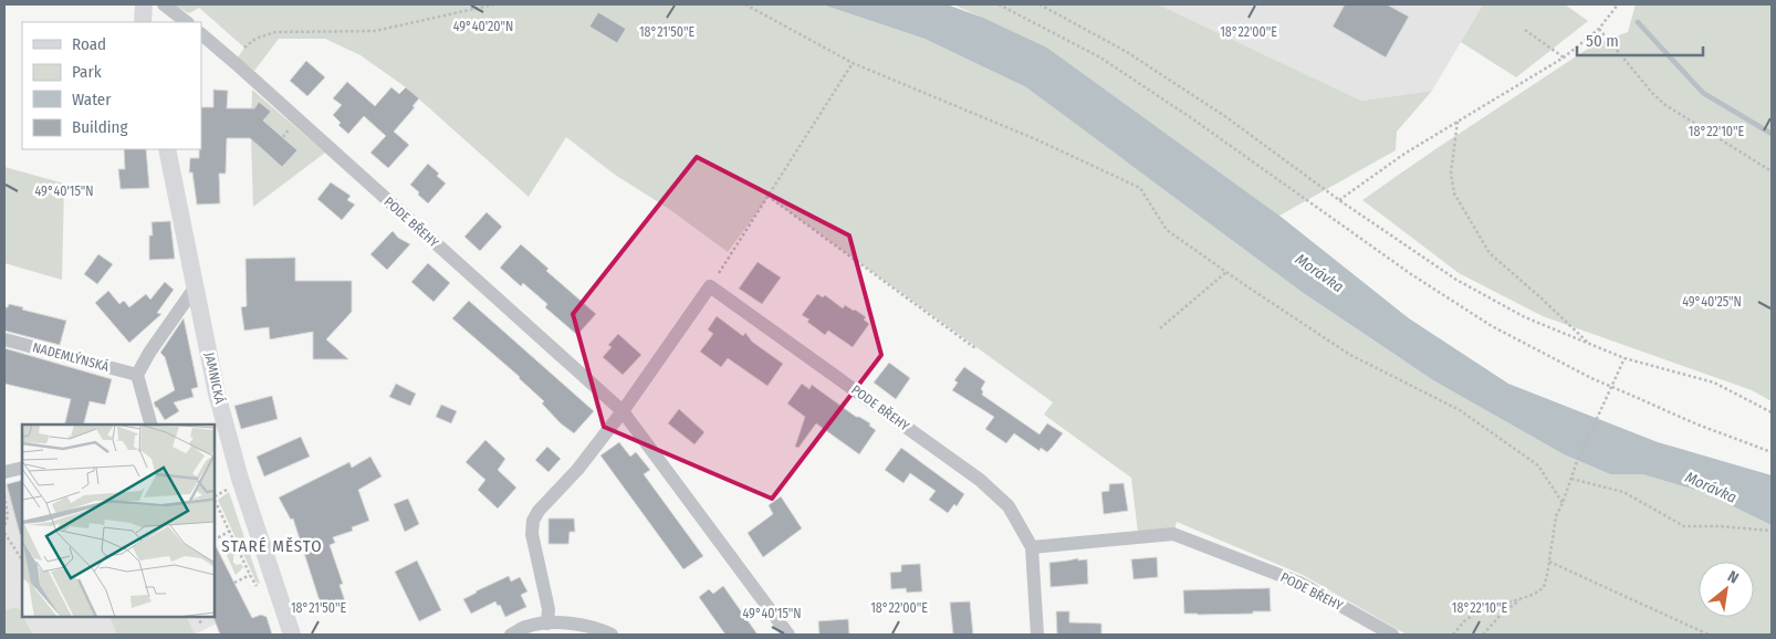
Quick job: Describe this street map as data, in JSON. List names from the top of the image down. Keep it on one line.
{"streets":{"main road":["JAMNICKÁ"],"street":["PODE BŘEHY","NADEMLÝNSKÁ"]},"districts":["STARÉ MĚSTO"],"water":["Morávka"],"legend":["Road","Park","Water","Building"],"scale_bar":"50 m","north":"top right","coordinates":["49°40'20\"N","18°21'50\"E","18°22'00\"E","18°22'10\"E","49°40'15\"N","49°40'25\"N"]}
